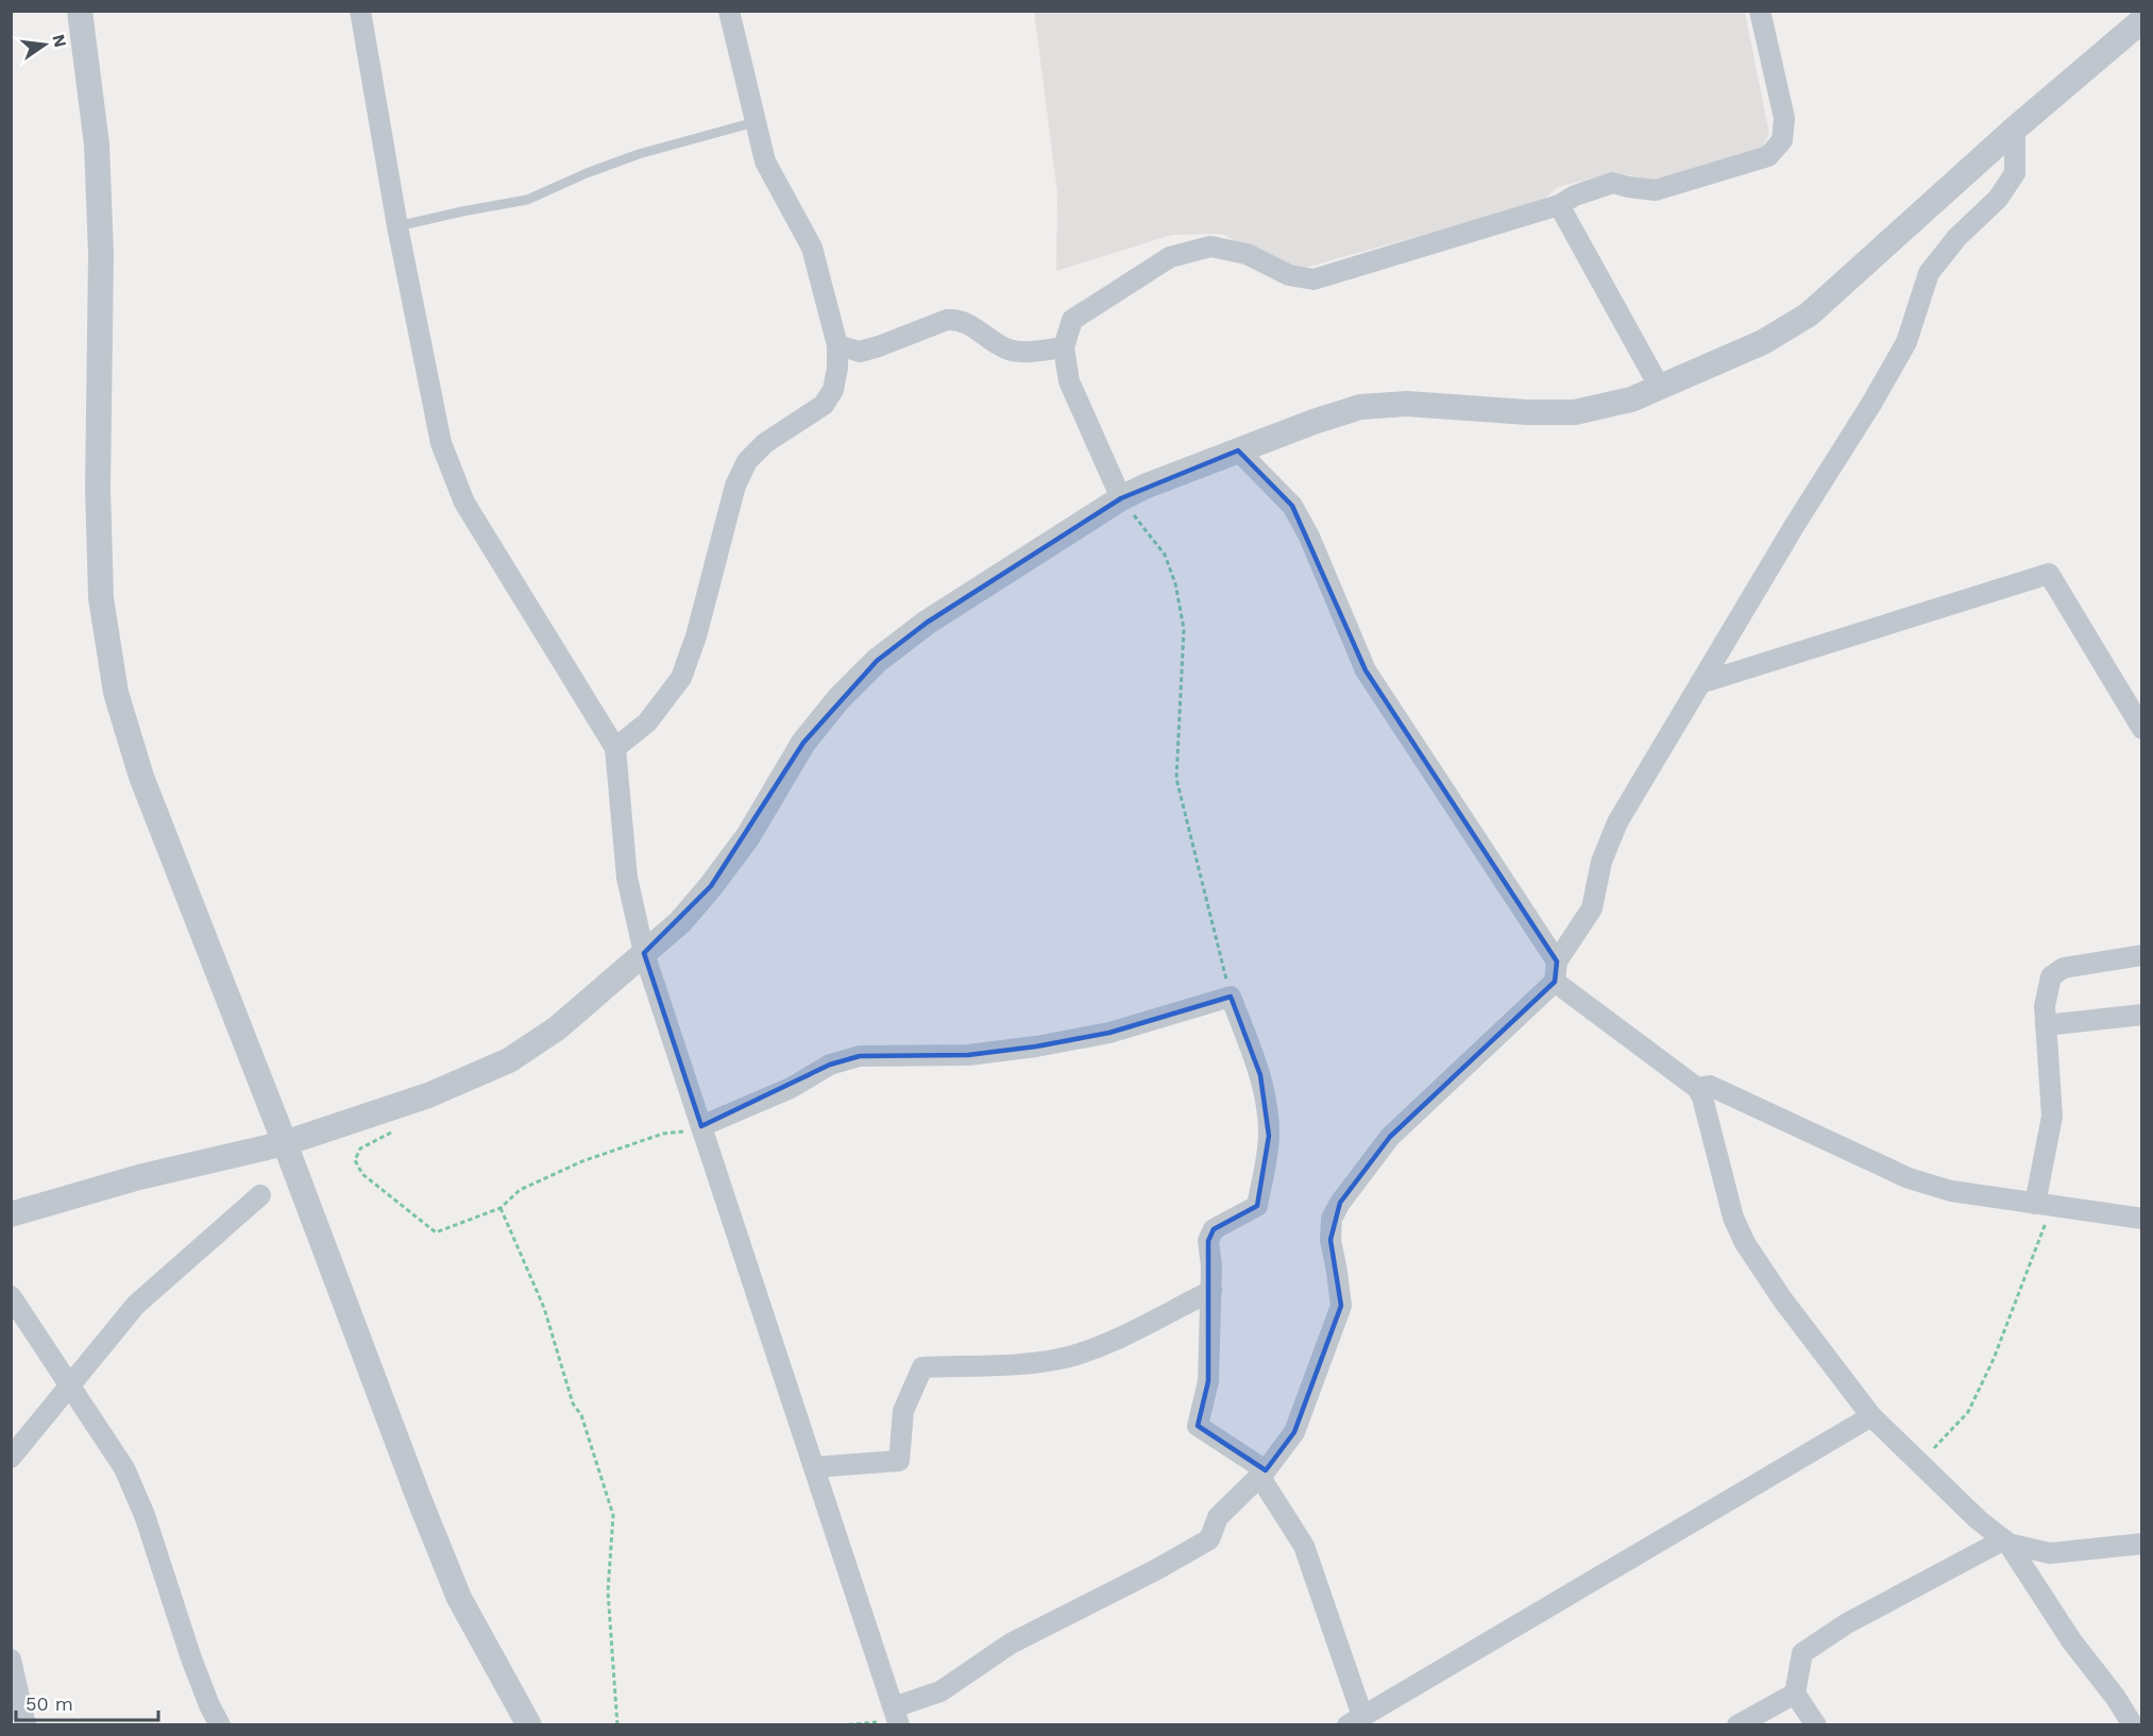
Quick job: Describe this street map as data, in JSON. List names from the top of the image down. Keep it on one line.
{"scale_bar":"50 m","north":"right"}
